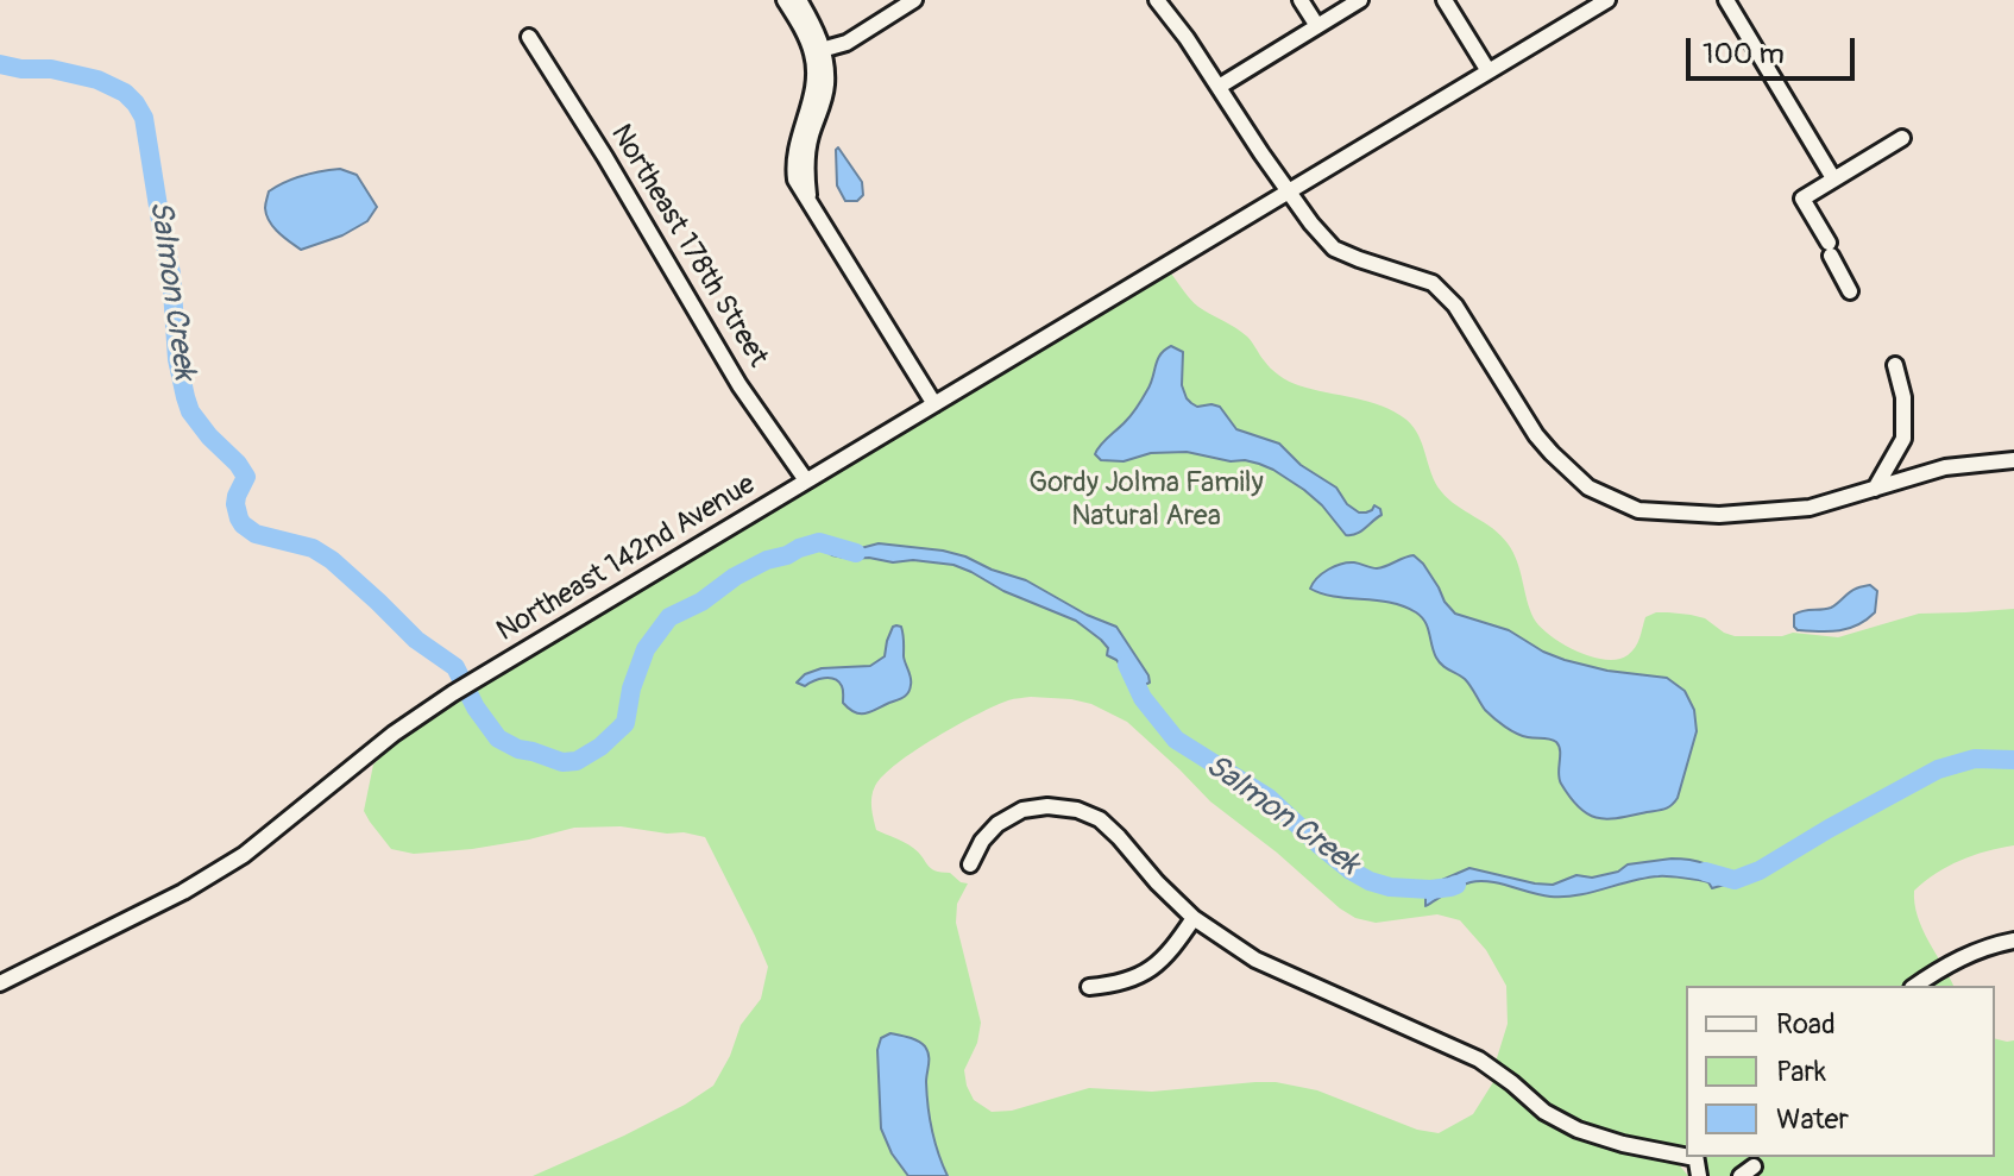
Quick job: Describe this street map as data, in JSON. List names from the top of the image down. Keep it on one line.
{"streets":{"street":["Northeast 178th Street","Northeast 142nd Avenue"]},"crossings":[["Northeast 178th Street","Northeast 142nd Avenue"]],"water":["Salmon Creek"],"parks":["Gordy Jolma Family Natural Area"],"legend":["Road","Park","Water"],"scale_bar":"100 m"}
